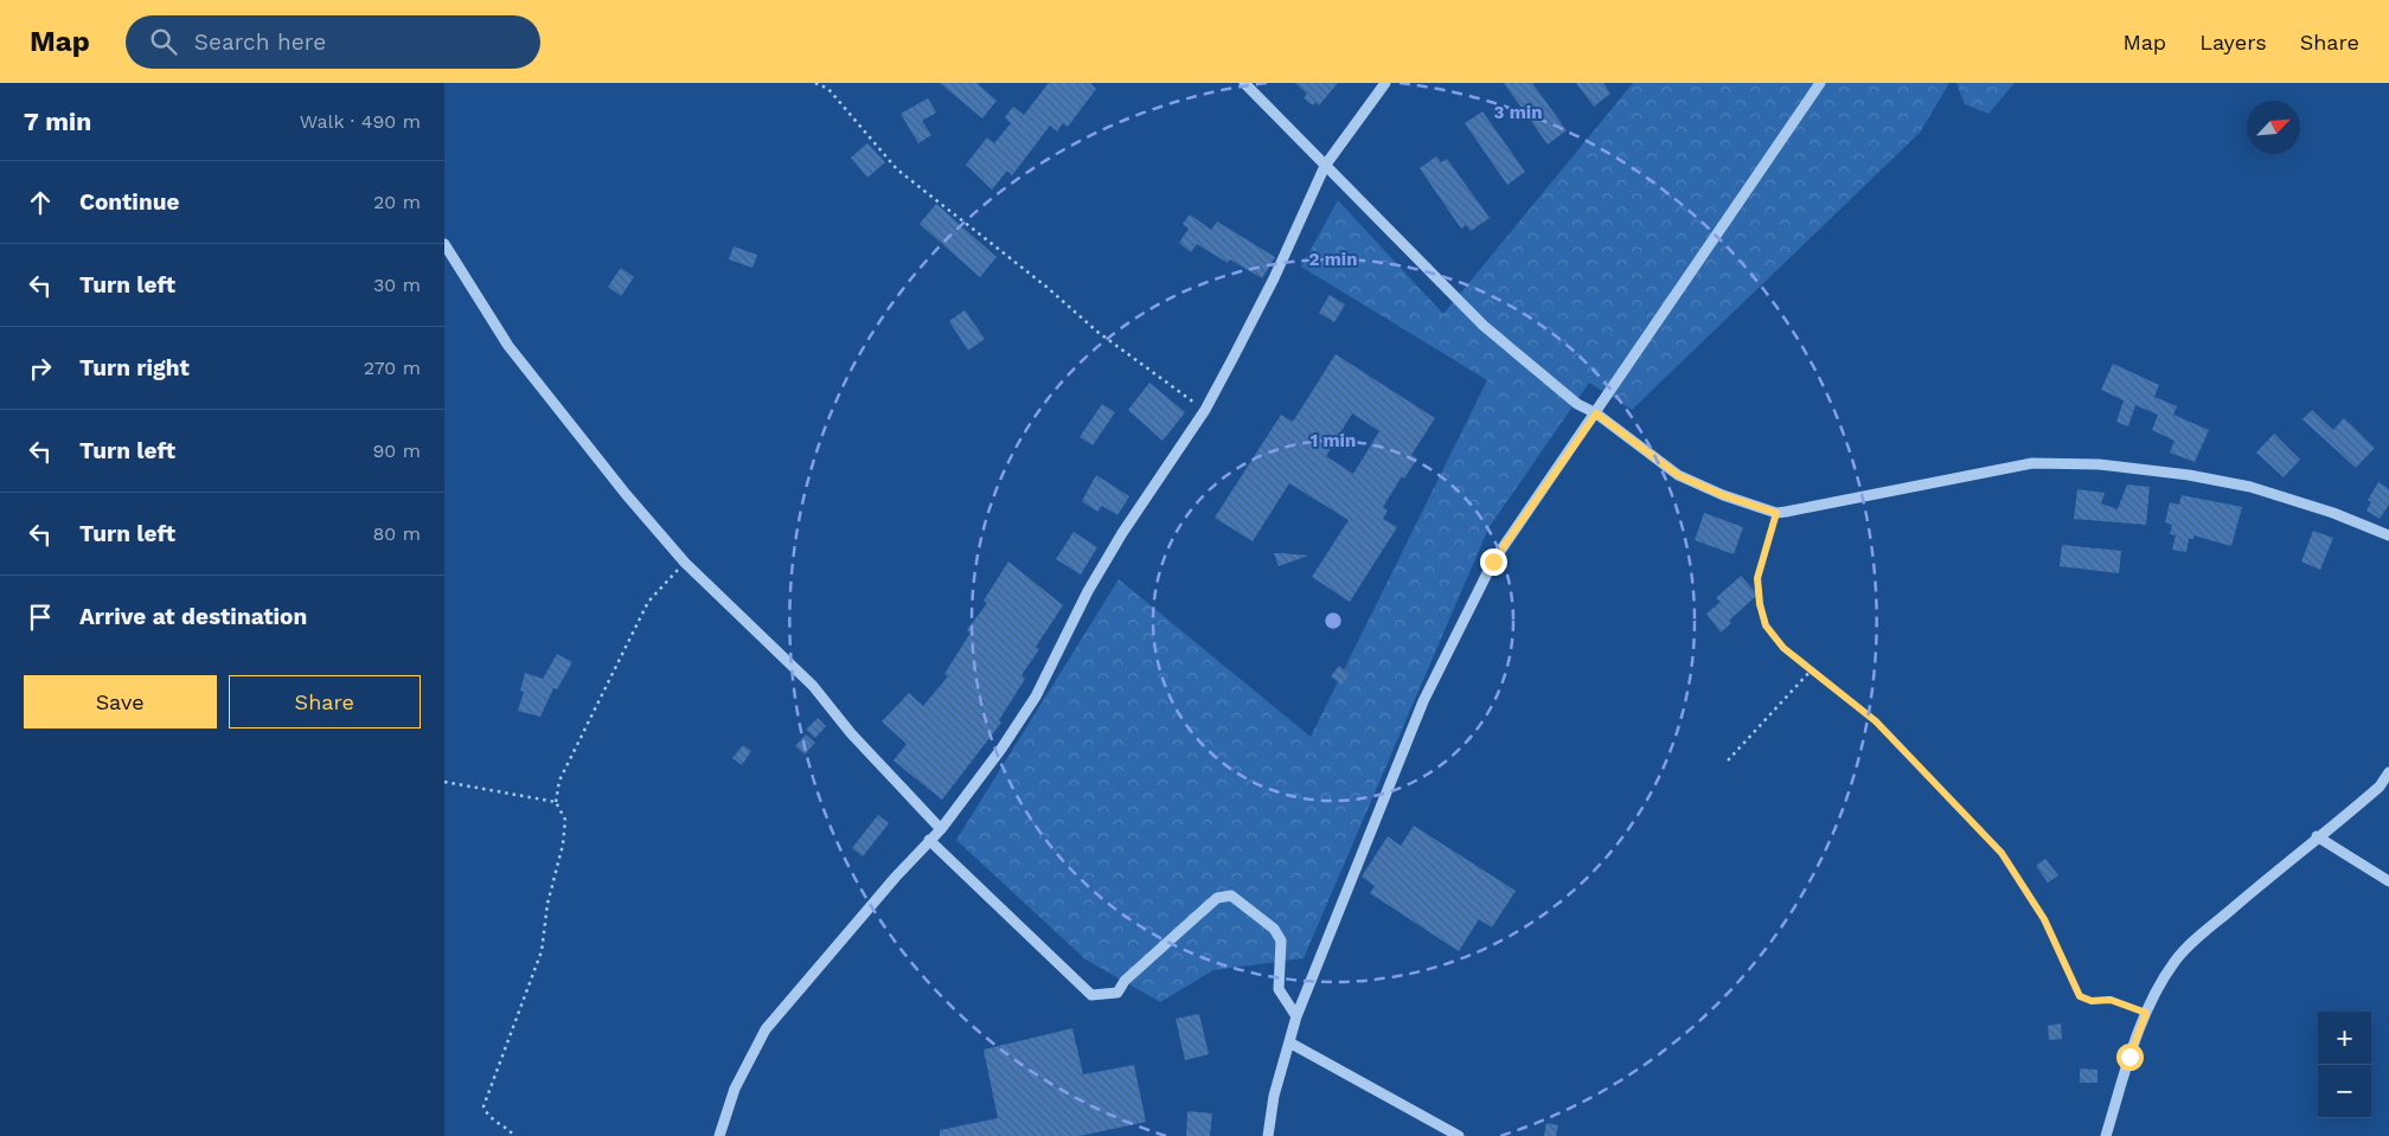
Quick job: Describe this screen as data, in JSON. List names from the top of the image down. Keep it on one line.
{"north":"top right","page":{"header":"Map","search":"Search here","nav":["Map","Layers","Share"],"heading":["7 min","Walk · 490 m"],"list":[["Continue","20 m"],["Turn left","30 m"],["Turn right","270 m"],["Turn left","90 m"],["Turn left","80 m"],"Arrive at destination"],"buttons":["Save","Share"],"map_buttons":["+","−"]},"rings":["3 min","2 min","1 min"]}
